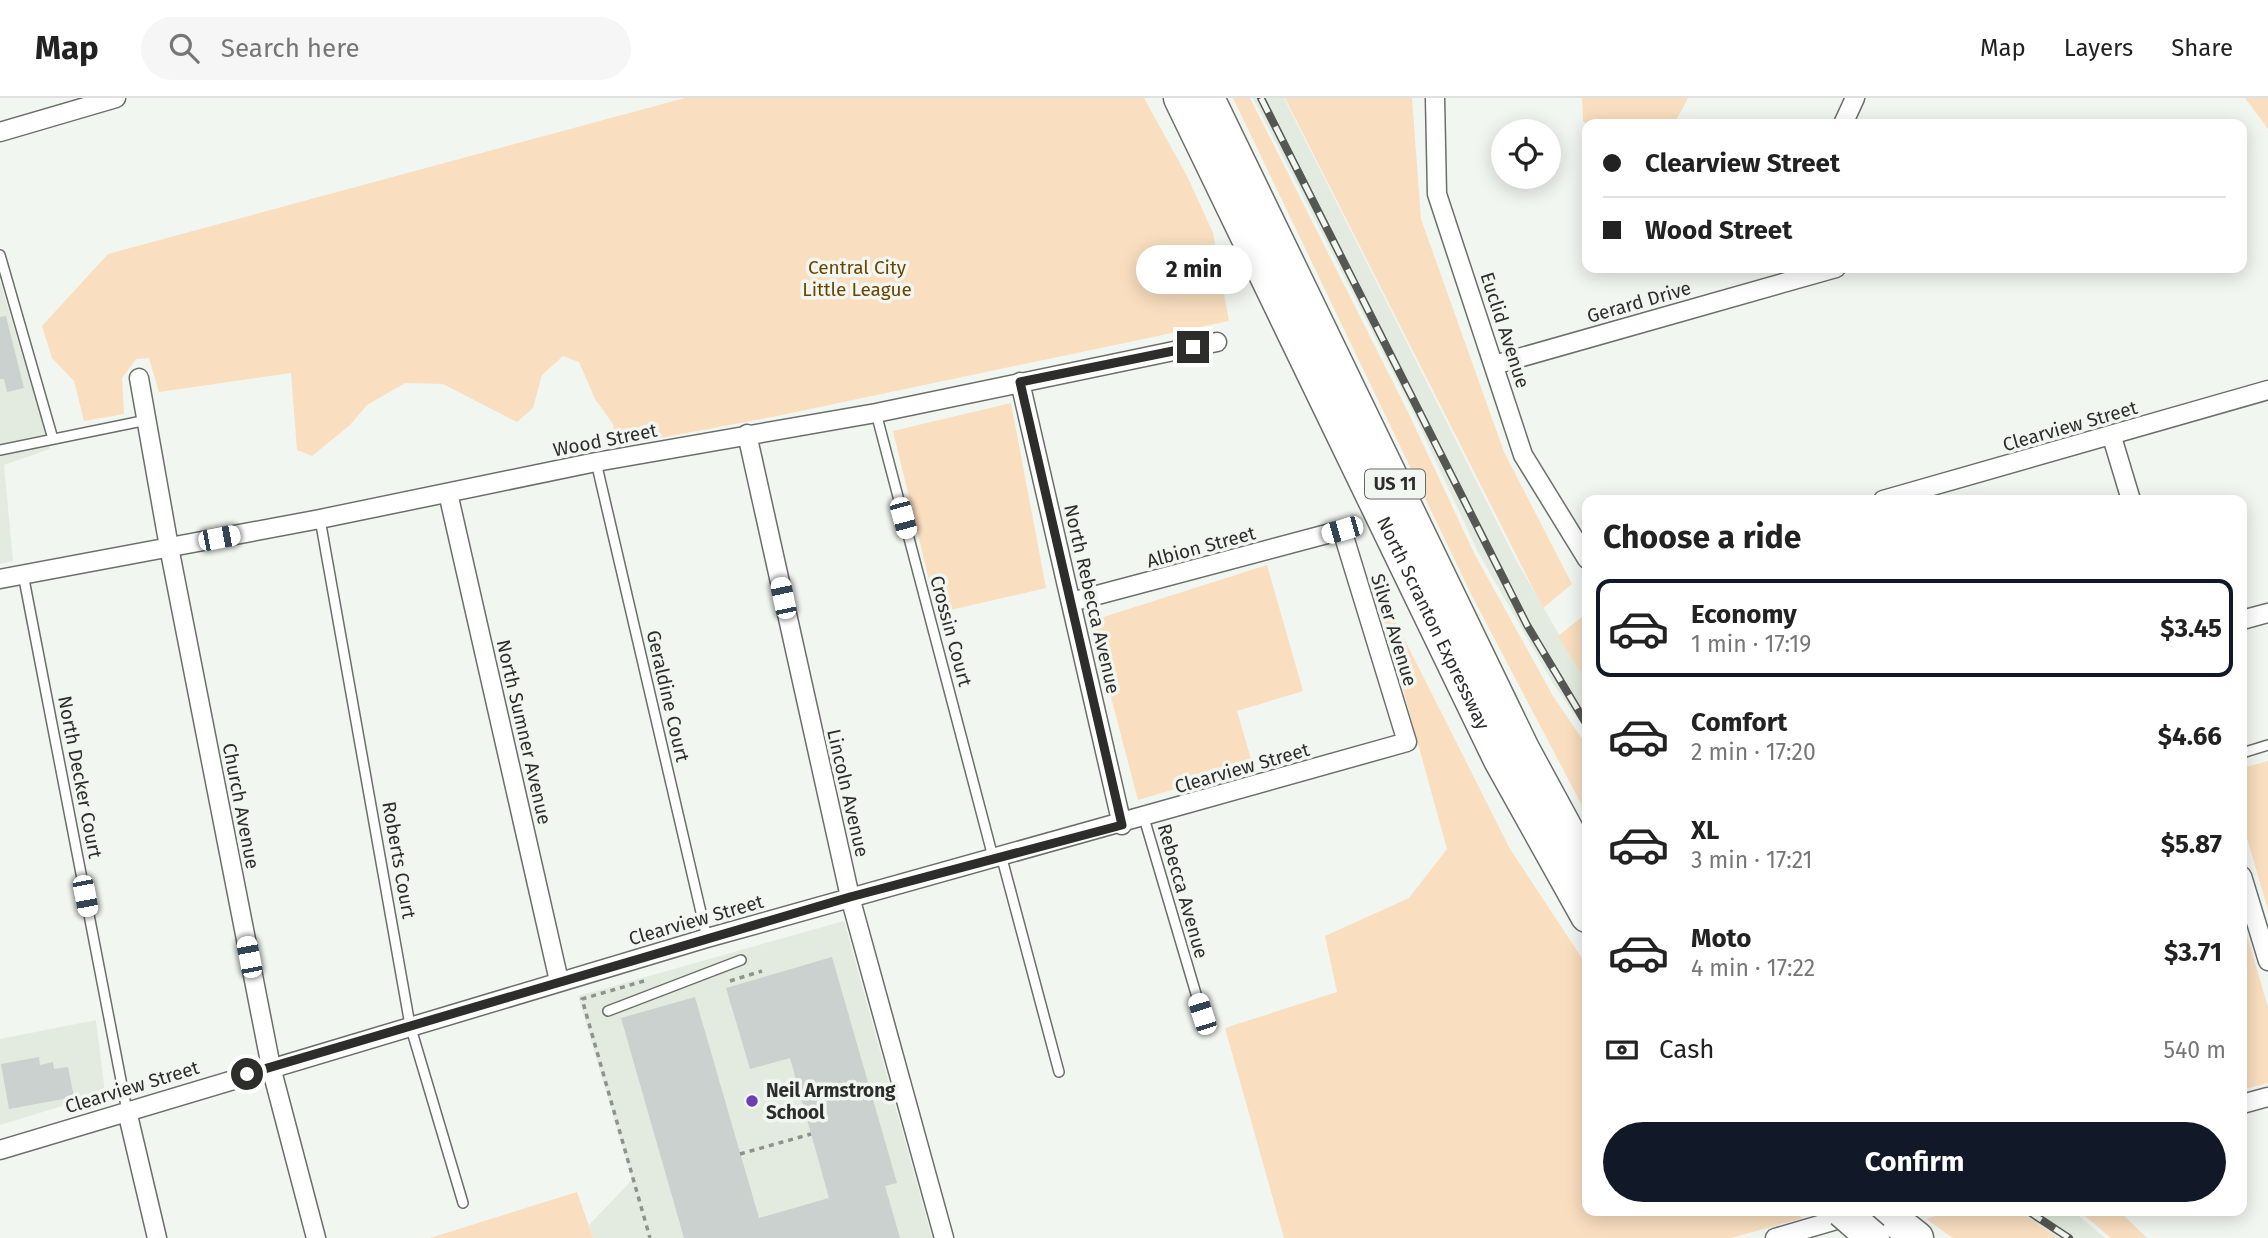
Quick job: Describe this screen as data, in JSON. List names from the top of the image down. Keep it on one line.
{"streets":{"highway":["US 11","North Scranton Expressway"],"street":["Gerard Drive","Euclid Avenue","Clearview Street","Wood Street","Albion Street","North Rebecca Avenue","Silver Avenue","North Sumner Avenue","Lincoln Avenue","Church Avenue"],"lane":["Crossin Court","Geraldine Court","North Decker Court","Roberts Court","Rebecca Avenue"]},"crossings":[["Gerard Drive","Euclid Avenue"],["Clearview Street","North Rebecca Avenue"],["Clearview Street","Silver Avenue"],["Clearview Street","Crossin Court"],["Clearview Street","Geraldine Court"],["Clearview Street","North Sumner Avenue"],["Clearview Street","North Decker Court"],["Clearview Street","Lincoln Avenue"],["Clearview Street","Church Avenue"],["Clearview Street","Roberts Court"],["Clearview Street","Rebecca Avenue"],["Wood Street","North Rebecca Avenue"],["Wood Street","Crossin Court"],["Wood Street","Geraldine Court"],["Wood Street","North Sumner Avenue"],["Wood Street","North Decker Court"],["Wood Street","Lincoln Avenue"],["Wood Street","Church Avenue"],["Wood Street","Roberts Court"],["Albion Street","North Rebecca Avenue"],["Albion Street","Silver Avenue"]],"parks":["Central City Little League"],"places":["Neil Armstrong School"],"page":{"header":"Map","search":"Search here","nav":["Map","Layers","Share"],"banner":["Clearview Street","Wood Street"],"bubble":"2 min","heading":"Choose a ride","list":[{"name":"Economy","note":"1 min · 17:19","value":"$3.45"},{"name":"Comfort","note":"2 min · 17:20","value":"$4.66"},{"name":"XL","note":"3 min · 17:21","value":"$5.87"},{"name":"Moto","note":"4 min · 17:22","value":"$3.71"}],"pay":["Cash","540 m"],"buttons":"Confirm"}}
